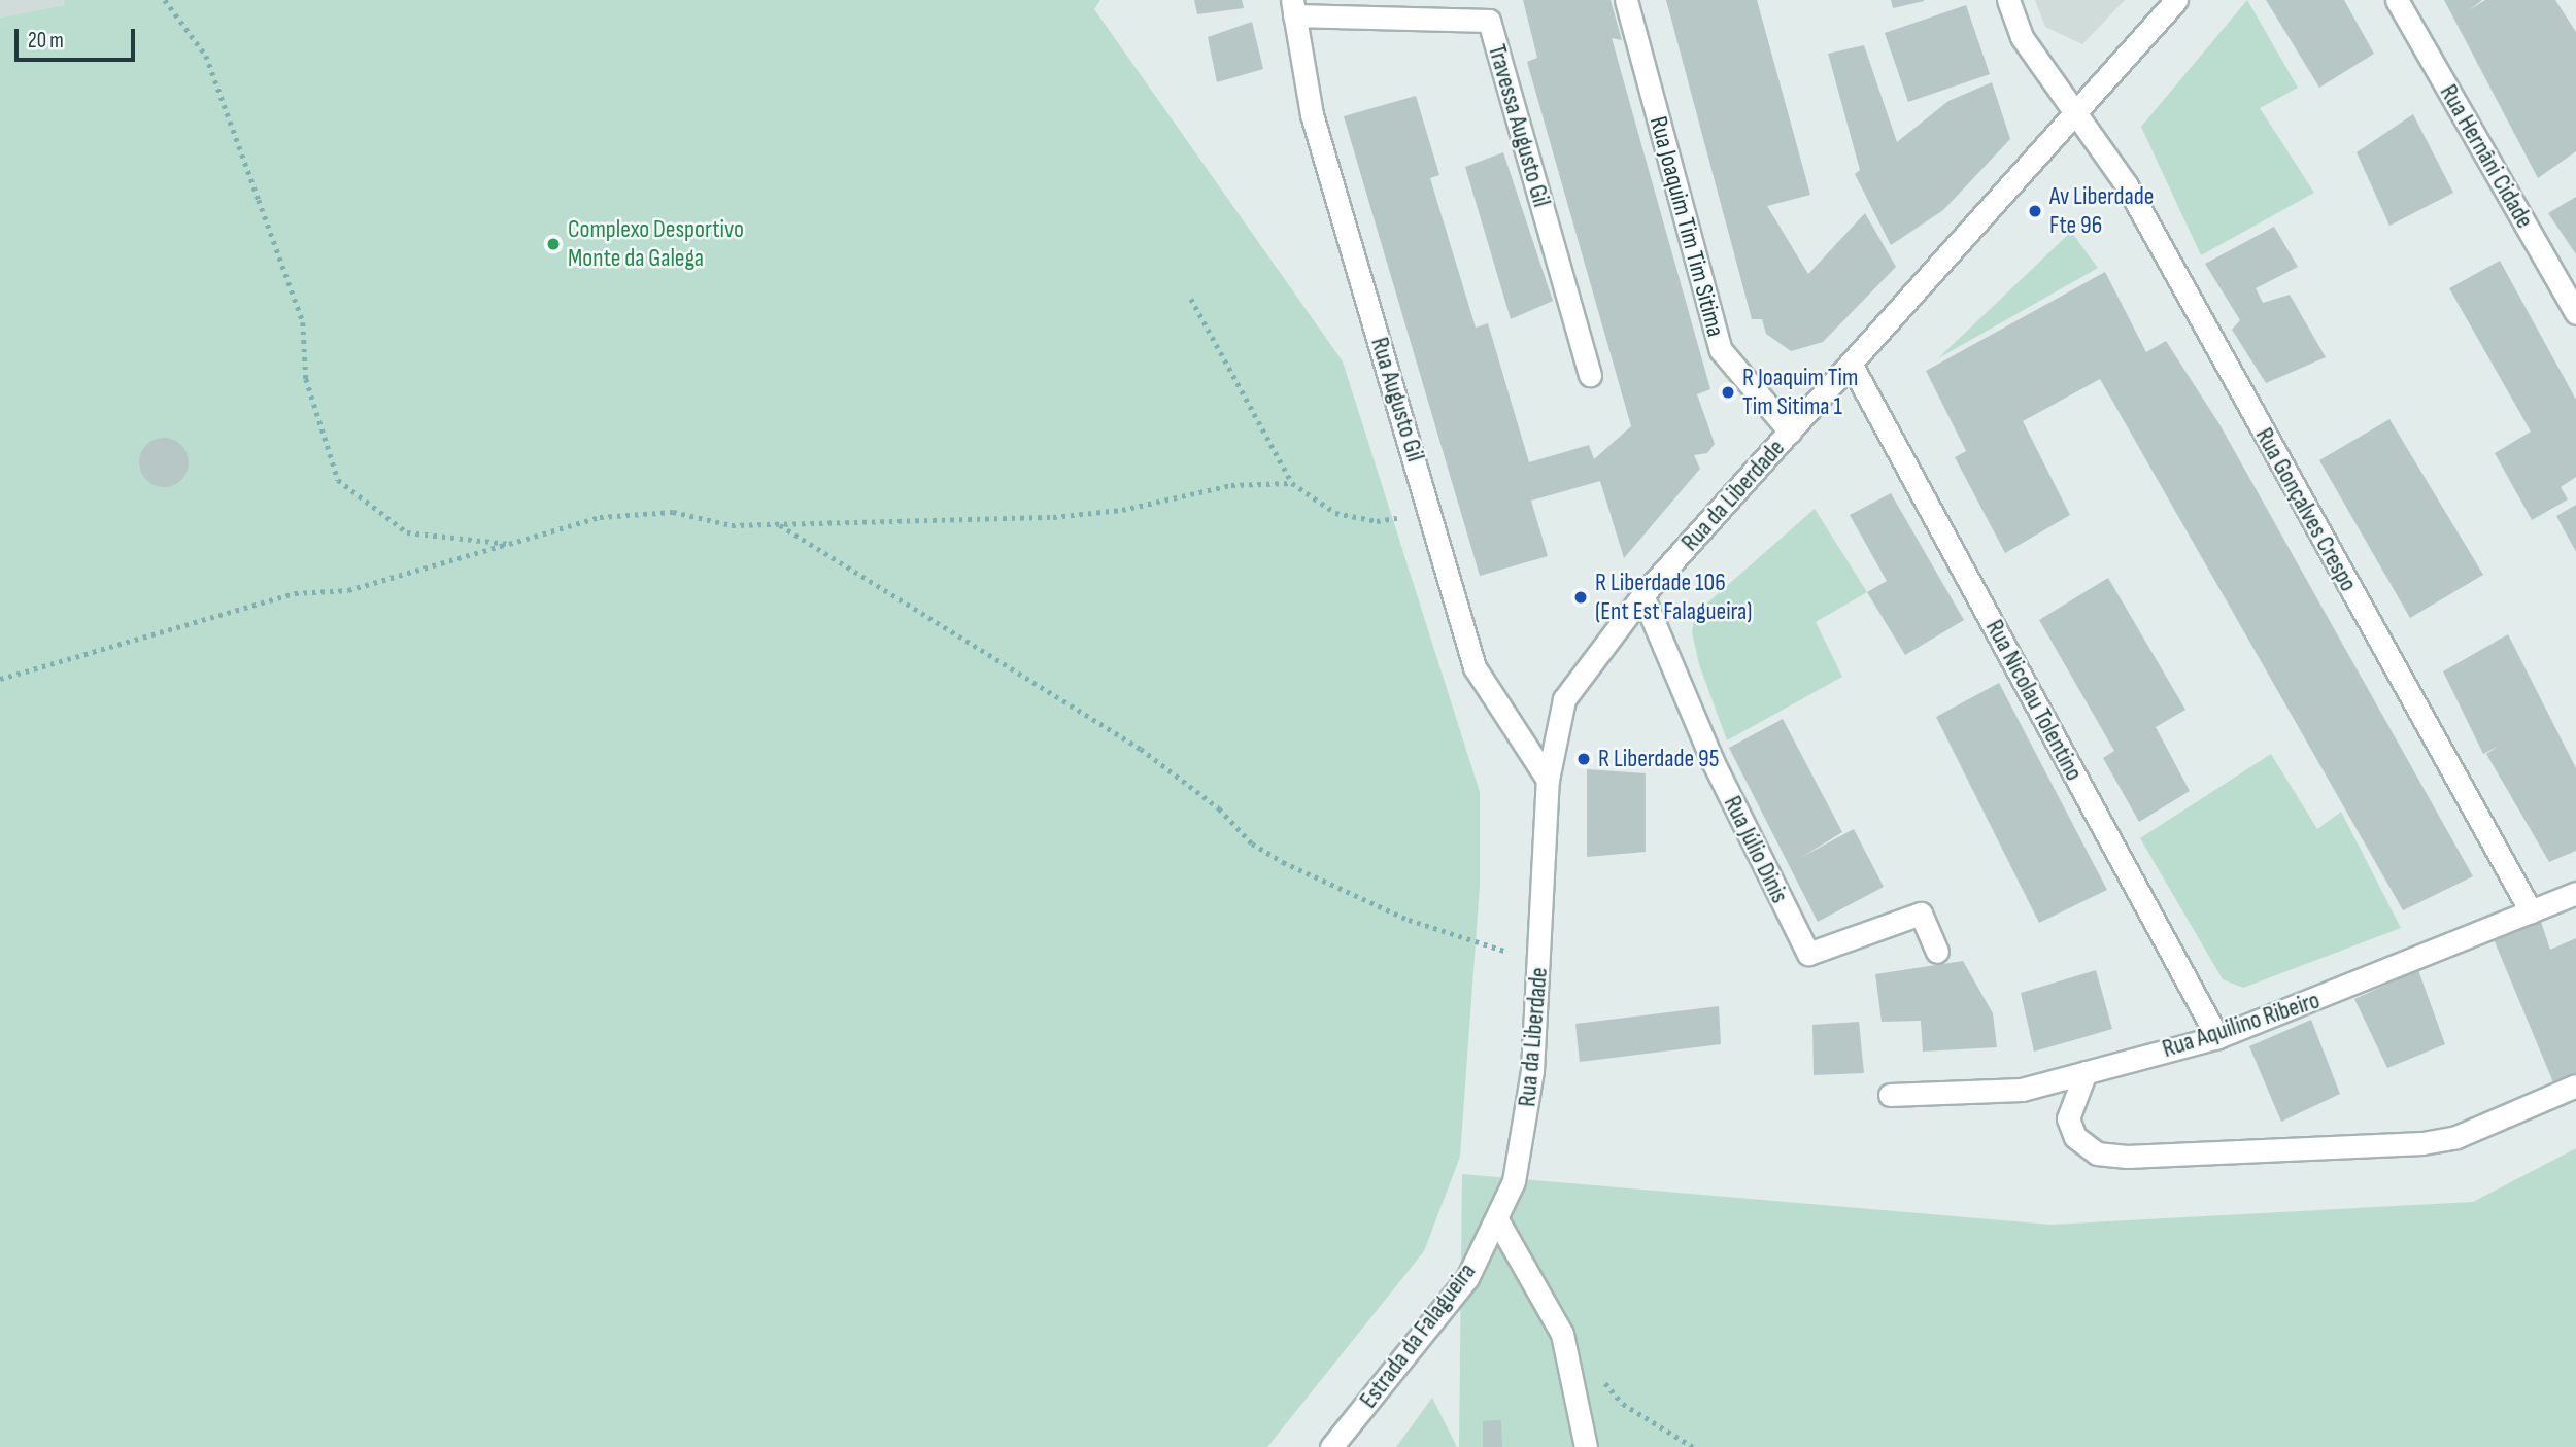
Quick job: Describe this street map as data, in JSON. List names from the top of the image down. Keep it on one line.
{"streets":{"street":["Travessa Augusto Gil","Rua Hernâni Cidade","Rua Joaquim Tim Tim Sitima","Rua Augusto Gil","Rua da Liberdade","Rua Gonçalves Crespo","Rua Nicolau Tolentino","Rua Júlio Dinis","Rua Aquilino Ribeiro","Estrada da Falagueira"]},"crossings":[["Travessa Augusto Gil","Rua Augusto Gil"],["Rua Joaquim Tim Tim Sitima","Rua da Liberdade"],["Rua Augusto Gil","Rua da Liberdade"],["Rua da Liberdade","Rua Gonçalves Crespo"],["Rua da Liberdade","Rua Nicolau Tolentino"],["Rua da Liberdade","Rua Júlio Dinis"],["Rua da Liberdade","Estrada da Falagueira"],["Rua Gonçalves Crespo","Rua Aquilino Ribeiro"],["Rua Nicolau Tolentino","Rua Aquilino Ribeiro"]],"places":["Av Liberdade Fte 96","Complexo Desportivo Monte da Galega","R Joaquim Tim Tim Sitima 1","R Liberdade 106 (Ent Est Falagueira)","R Liberdade 95"],"scale_bar":"20 m"}
